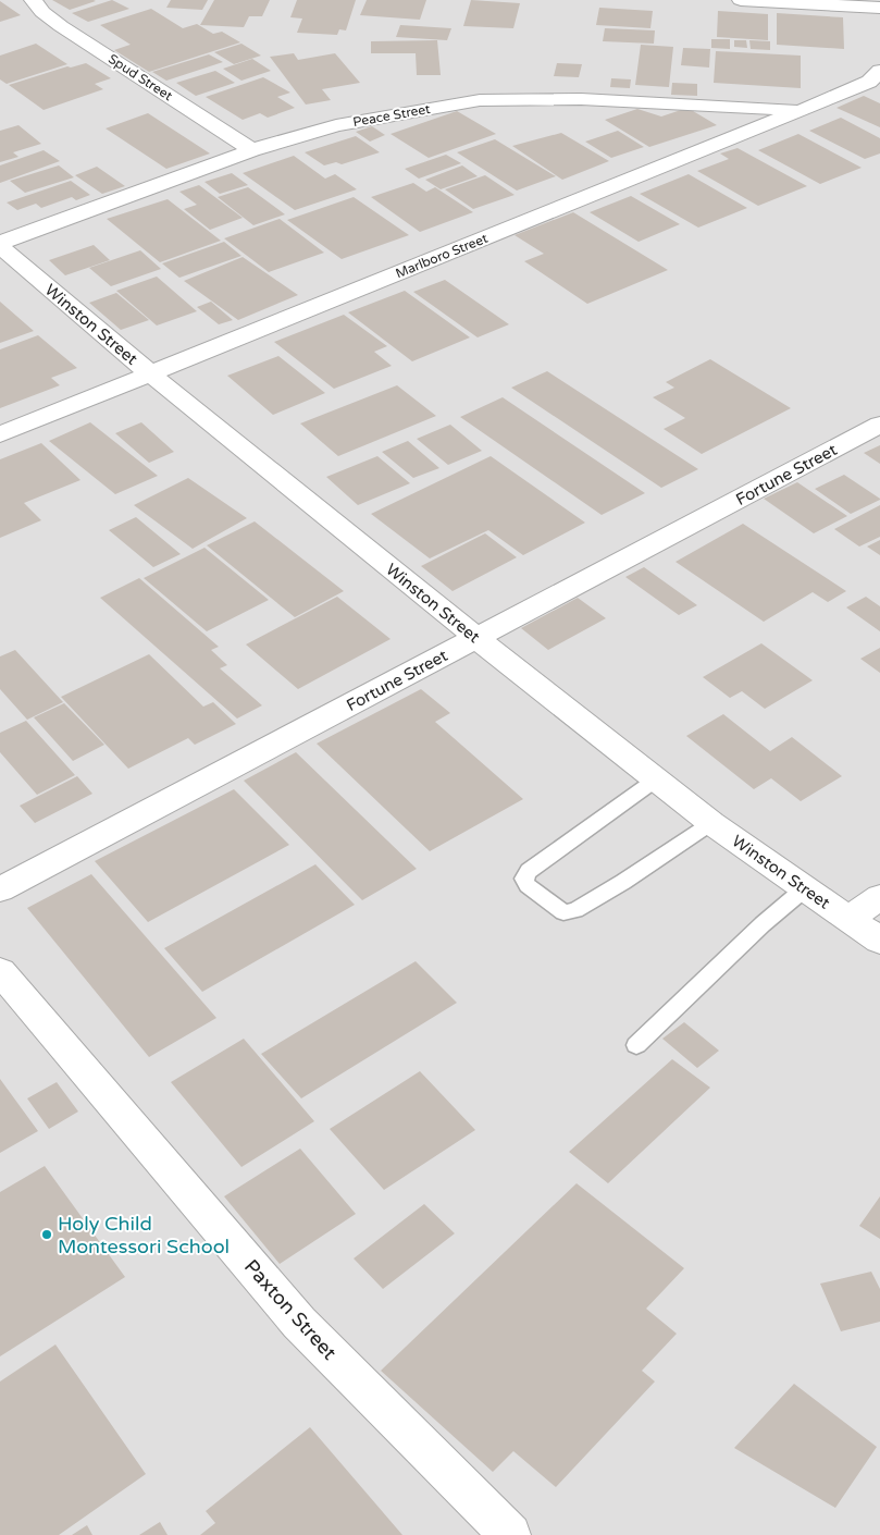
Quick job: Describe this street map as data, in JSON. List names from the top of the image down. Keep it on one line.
{"streets":{"street":["Spud Street","Peace Street","Marlboro Street","Winston Street","Fortune Street","Paxton Street"]},"crossings":[["Spud Street","Peace Street"],["Peace Street","Marlboro Street"],["Peace Street","Winston Street"],["Marlboro Street","Winston Street"],["Winston Street","Fortune Street"]],"places":["Holy Child Montessori School"]}
